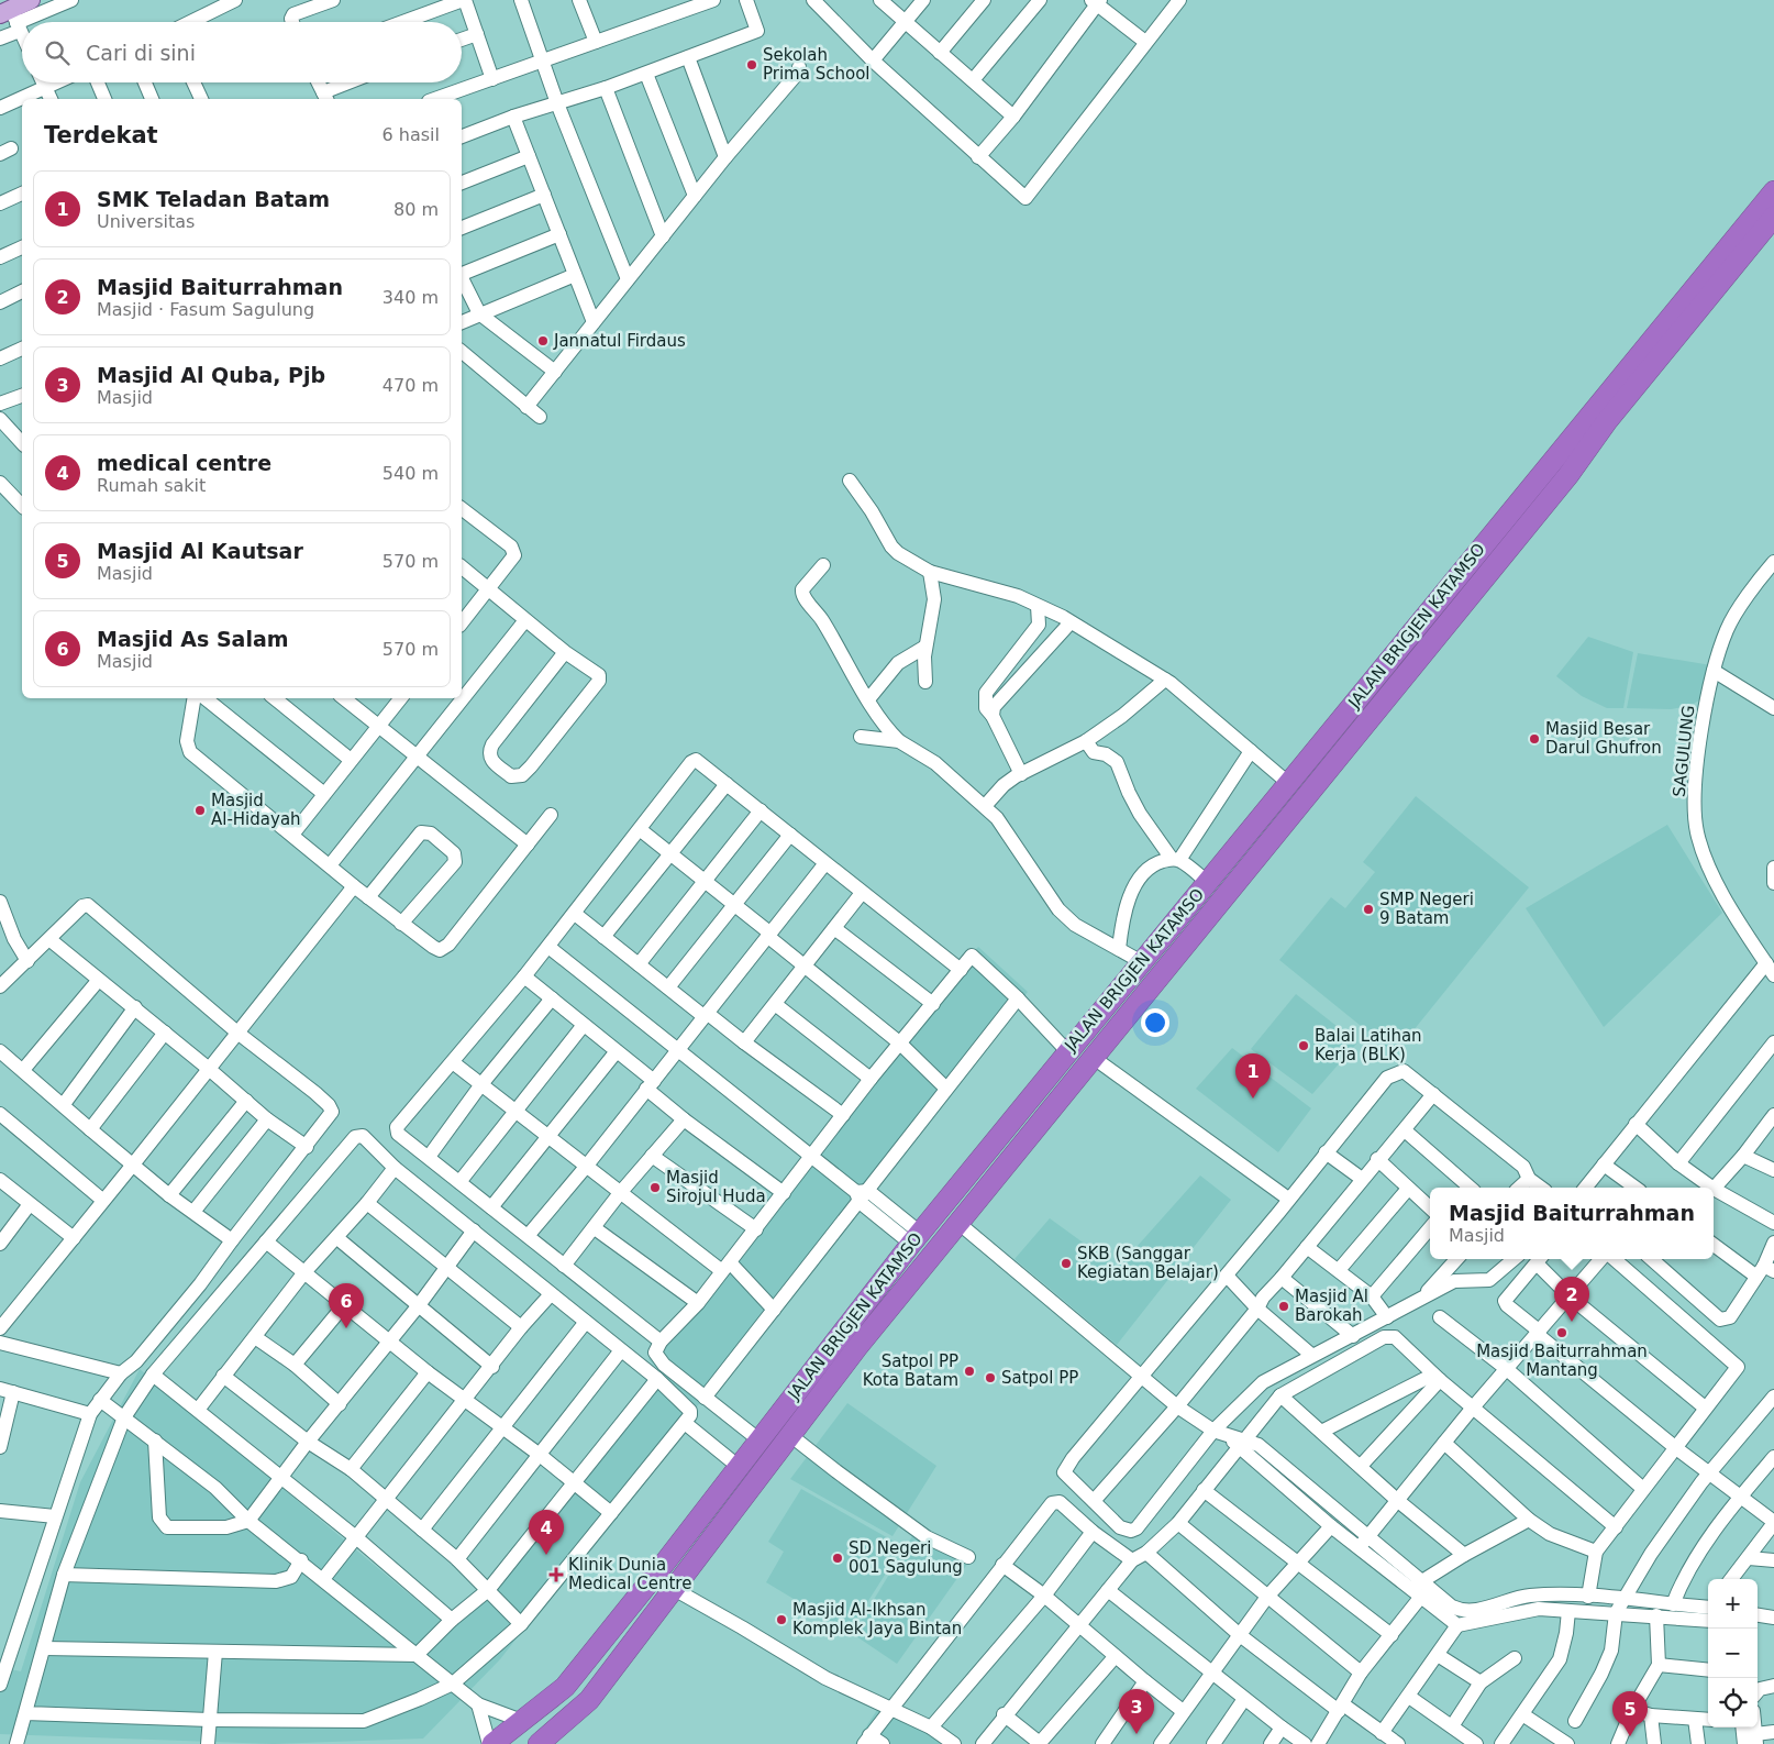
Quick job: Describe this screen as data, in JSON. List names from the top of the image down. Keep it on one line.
{"streets":{"highway":["JALAN BRIGJEN KATAMSO"],"street":["SAGULUNG"]},"places":{"other":["Sekolah Prima School","Jannatul Firdaus","Masjid Besar Darul Ghufron","Masjid Al-Hidayah","SMP Negeri 9 Batam","Balai Latihan Kerja (BLK)","Masjid Sirojul Huda","SKB (Sanggar Kegiatan Belajar)","Masjid Al Barokah","Masjid Baiturrahman Mantang","Satpol PP Kota Batam","Satpol PP","SD Negeri 001 Sagulung","Masjid Al-Ikhsan Komplek Jaya Bintan"],"health":["Klinik Dunia Medical Centre"]},"page":{"search":"Cari di sini","heading":["Terdekat","6 hasil"],"list":[{"mark":"1","name":"SMK Teladan Batam","note":"Universitas","value":"80 m"},{"mark":"2","name":"Masjid Baiturrahman","note":"Masjid · Fasum Sagulung","value":"340 m"},{"mark":"3","name":"Masjid Al Quba, Pjb","note":"Masjid","value":"470 m"},{"mark":"4","name":"medical centre","note":"Rumah sakit","value":"540 m"},{"mark":"5","name":"Masjid Al Kautsar","note":"Masjid","value":"570 m"},{"mark":"6","name":"Masjid As Salam","note":"Masjid","value":"570 m"}],"pins":["1","2","6","4","3","5"],"popup":["Masjid Baiturrahman","Masjid"],"map_buttons":["+","−"]}}
